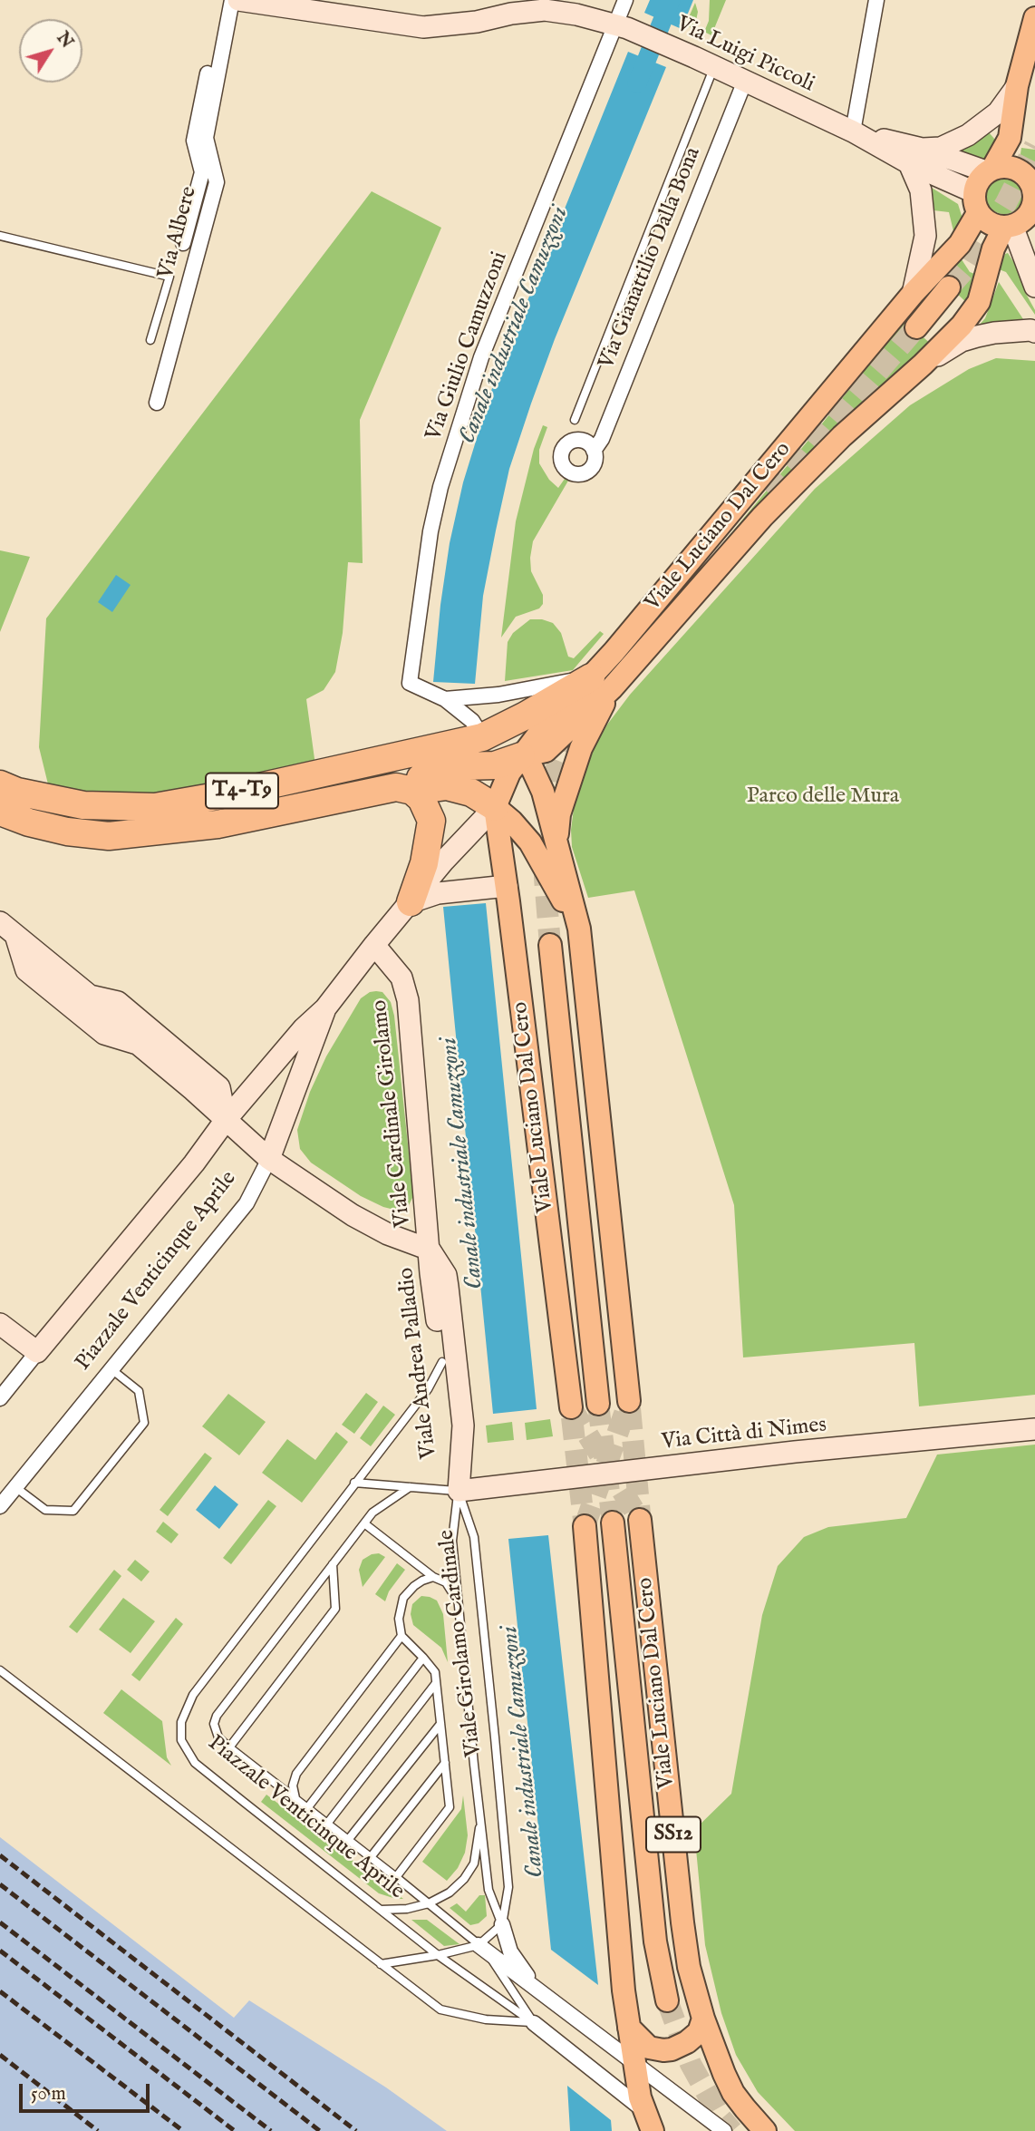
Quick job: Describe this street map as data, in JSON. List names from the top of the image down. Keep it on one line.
{"streets":{"highway":["T4-T9"],"main road":["Viale Luciano Dal Cero","SS12"],"street":["Via Luigi Piccoli","Via Albere","Via Gianattilio Dalla Bona","Via Giulio Camuzzoni","Viale Cardinale Girolamo","Piazzale Venticinque Aprile","Viale Andrea Palladio","Via Città di Nimes","Viale Girolamo Cardinale"]},"crossings":[["Via Luigi Piccoli","Via Gianattilio Dalla Bona"],["Via Luigi Piccoli","Via Giulio Camuzzoni"],["Via Luigi Piccoli","Viale Luciano Dal Cero"],["Via Giulio Camuzzoni","Viale Luciano Dal Cero"],["Via Giulio Camuzzoni","T4-T9"],["Viale Luciano Dal Cero","T4-T9"],["Viale Luciano Dal Cero","Piazzale Venticinque Aprile"],["T4-T9","Piazzale Venticinque Aprile"],["Viale Cardinale Girolamo","Piazzale Venticinque Aprile"],["Viale Cardinale Girolamo","Viale Andrea Palladio"],["Piazzale Venticinque Aprile","Viale Andrea Palladio"],["Viale Andrea Palladio","Via Città di Nimes"],["Viale Andrea Palladio","Viale Girolamo Cardinale"],["Via Città di Nimes","Viale Girolamo Cardinale"]],"water":["Canale industriale Camuzzoni"],"parks":["Parco delle Mura"],"scale_bar":"50 m","north":"top right"}
